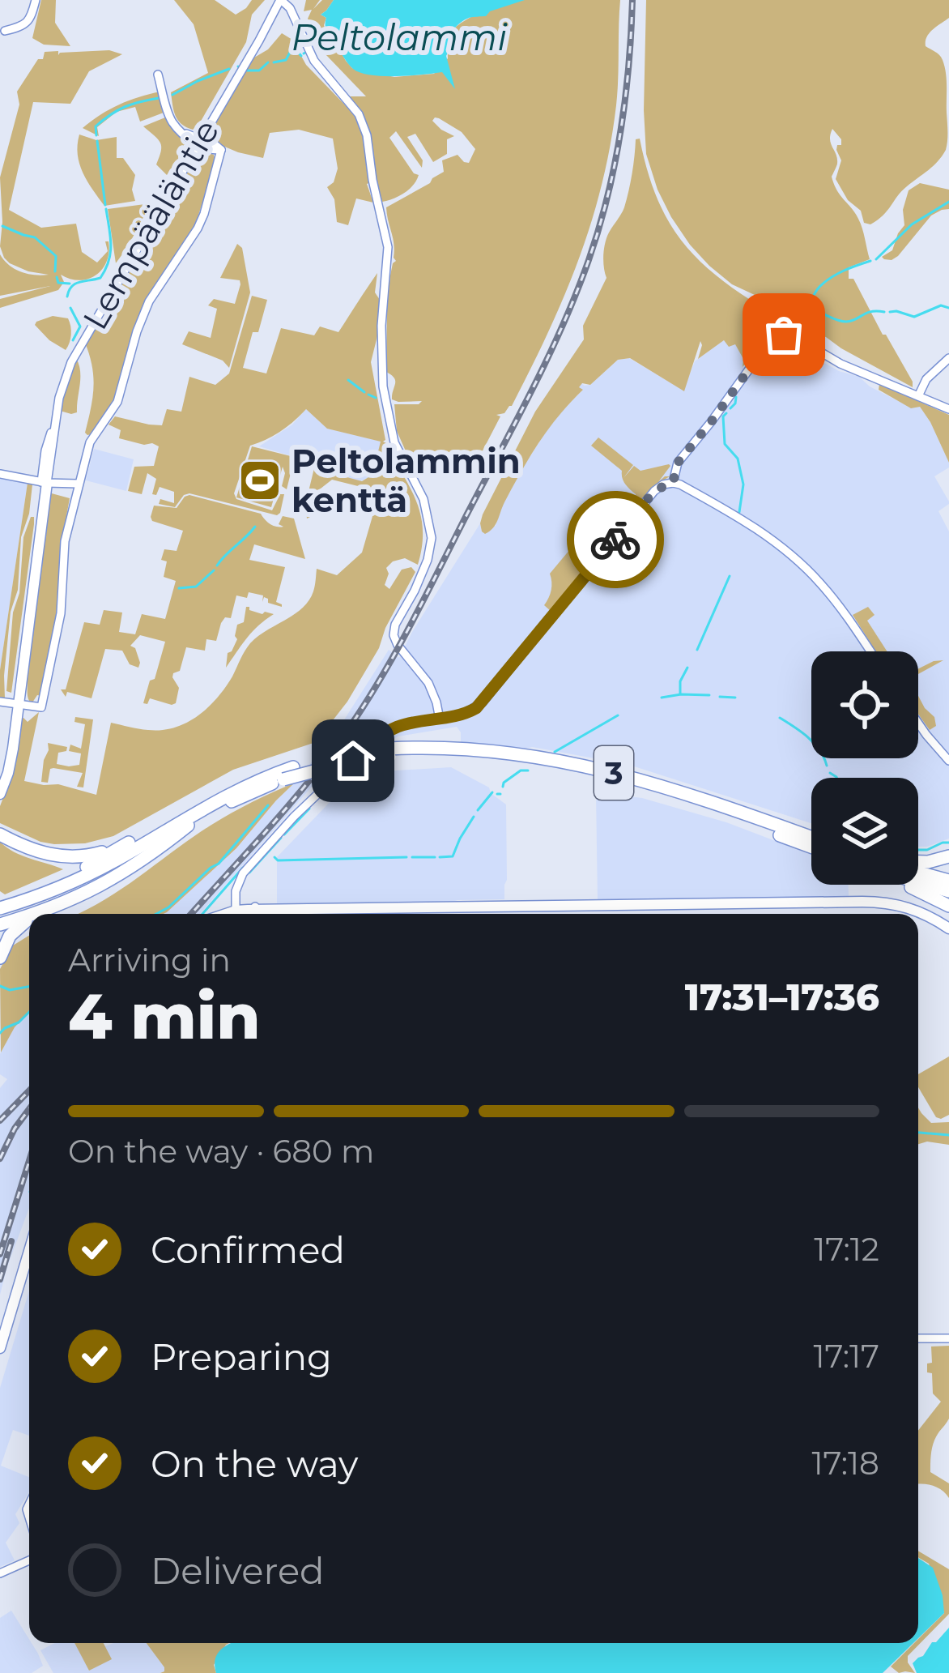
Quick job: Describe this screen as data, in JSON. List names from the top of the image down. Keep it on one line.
{"streets":{"highway":["3"],"main road":["Lempääläntie"]},"water":["Peltolammi"],"places":{"sports":["Peltolammin kenttä"]},"page":{"heading":["4 min","Arriving in","17:31–17:36"],"bar":"On the way · 680 m","list":[["Confirmed","17:12"],["Preparing","17:17"],["On the way","17:18"],"Delivered"]}}
